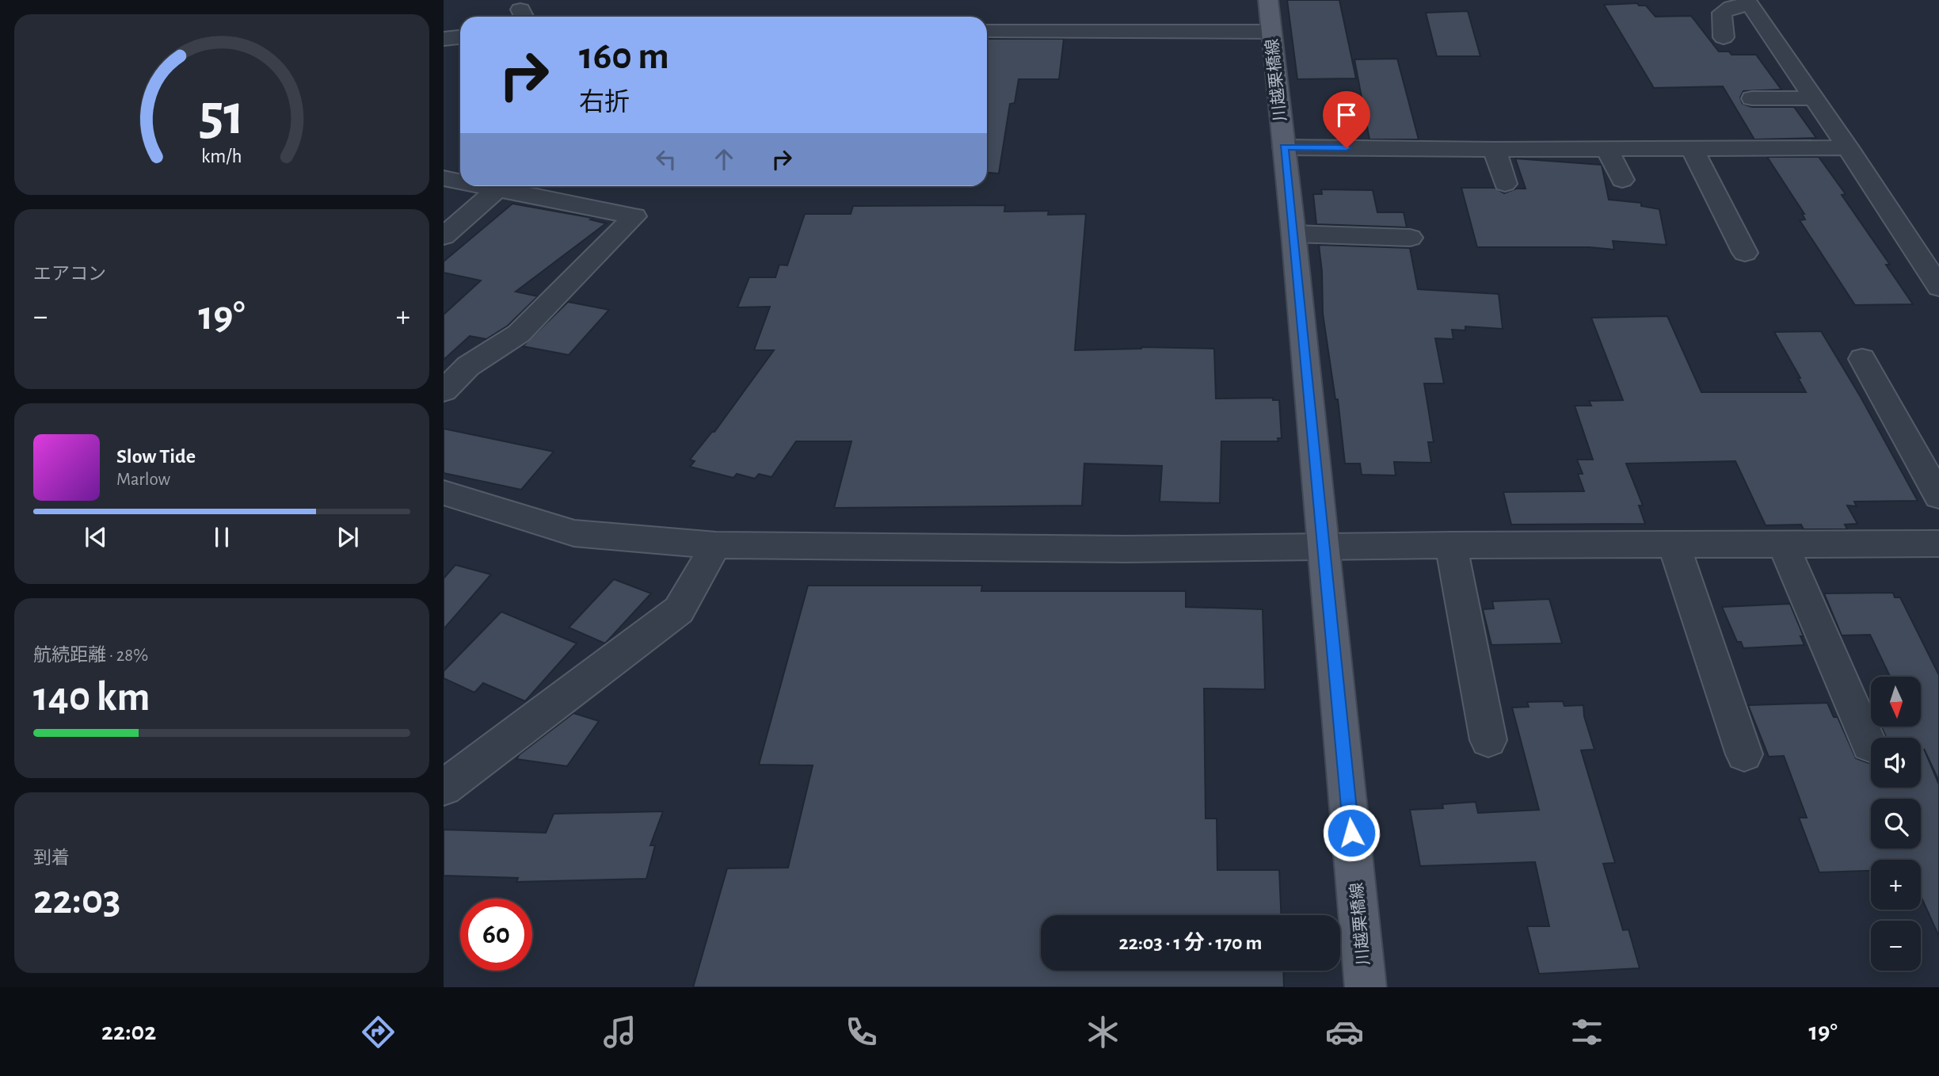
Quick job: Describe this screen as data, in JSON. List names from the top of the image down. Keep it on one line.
{"streets":{"main road":["川越栗橋線"]},"north":"bottom","page":{"turn":["160 m","右折"],"tile":["エアコン",["航続距離 · 28%","140 km"],["到着","22:03"]],"heat":["−","19°","+"],"song":["Slow Tide","Marlow"],"map_buttons":["+","−"],"limit":"60","trip":"22:03 · 1 分 · 170 m","tabs":["22:02","19°"],"gauge":["51","km/h"]}}
